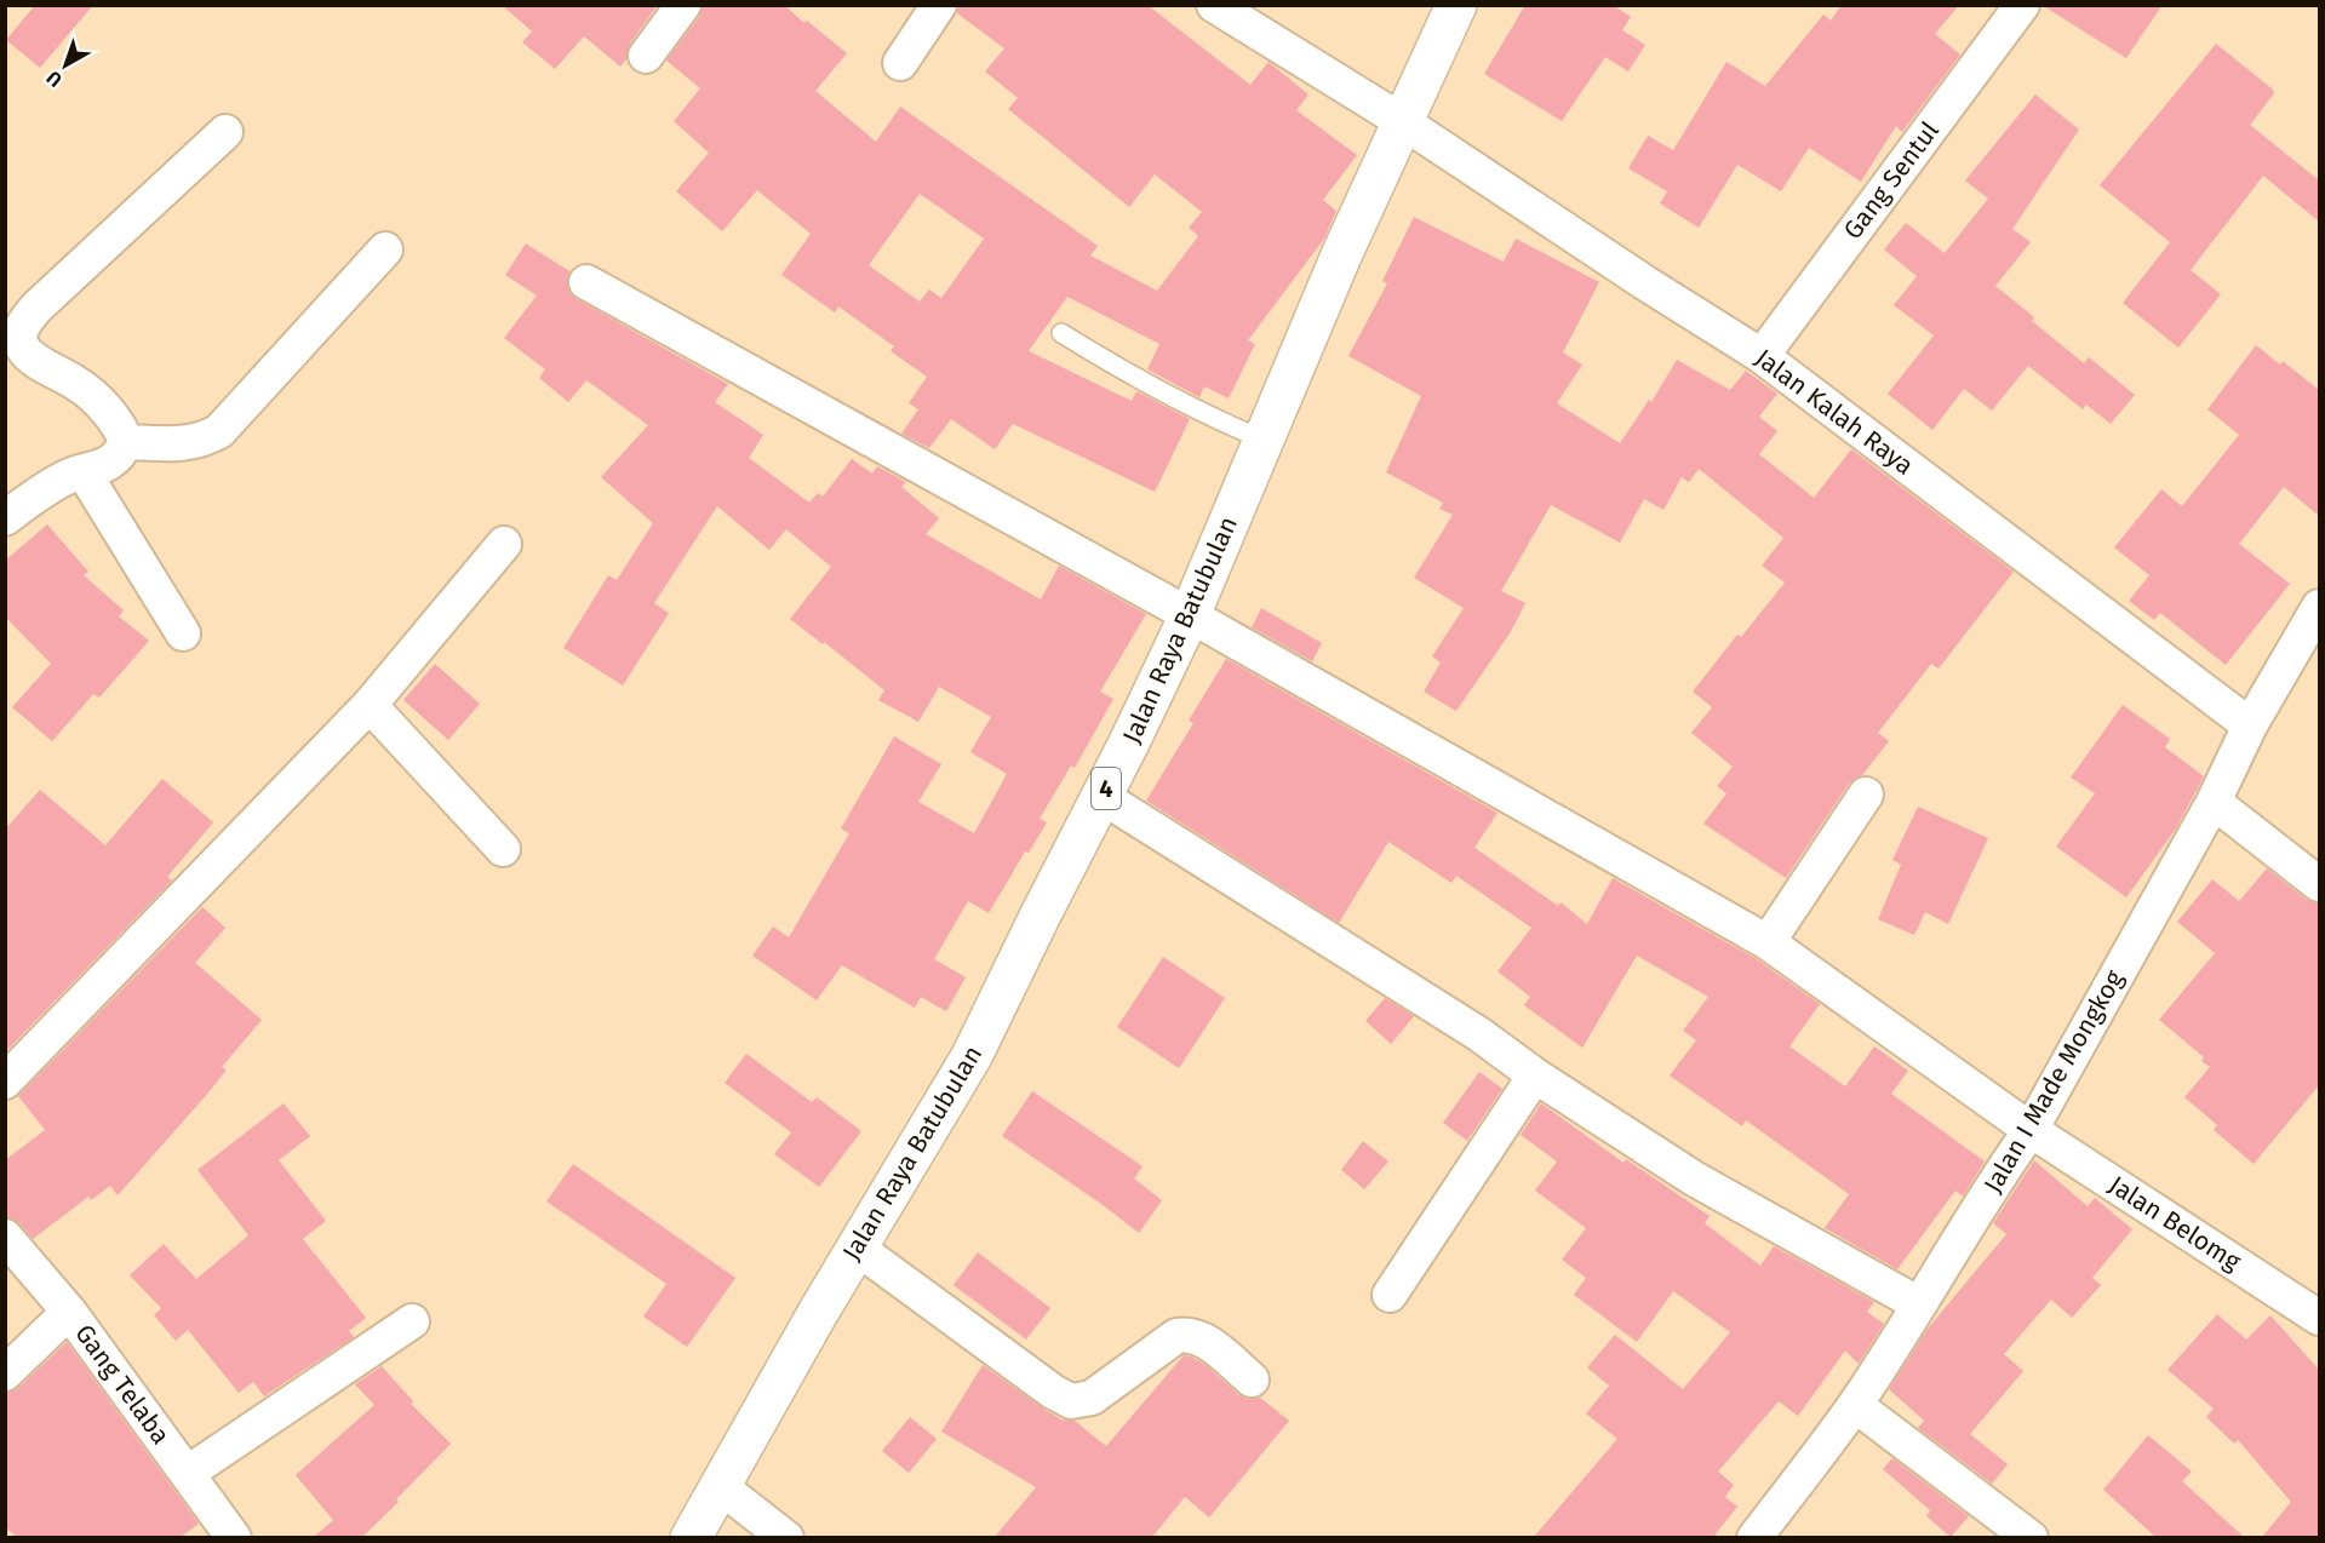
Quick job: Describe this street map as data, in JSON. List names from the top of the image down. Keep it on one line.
{"streets":{"highway":["Jalan Raya Batubulan","4"],"street":["Gang Sentul","Jalan Kalah Raya","Jalan I Made Mongkog","Jalan Belomg","Gang Telaba"]},"crossings":[["Gang Sentul","Jalan Kalah Raya"],["Jalan Kalah Raya","Jalan Raya Batubulan"],["Jalan Kalah Raya","Jalan I Made Mongkog"],["Jalan Raya Batubulan","Jalan Belomg"],["Jalan I Made Mongkog","Jalan Belomg"]],"north":"bottom left"}
